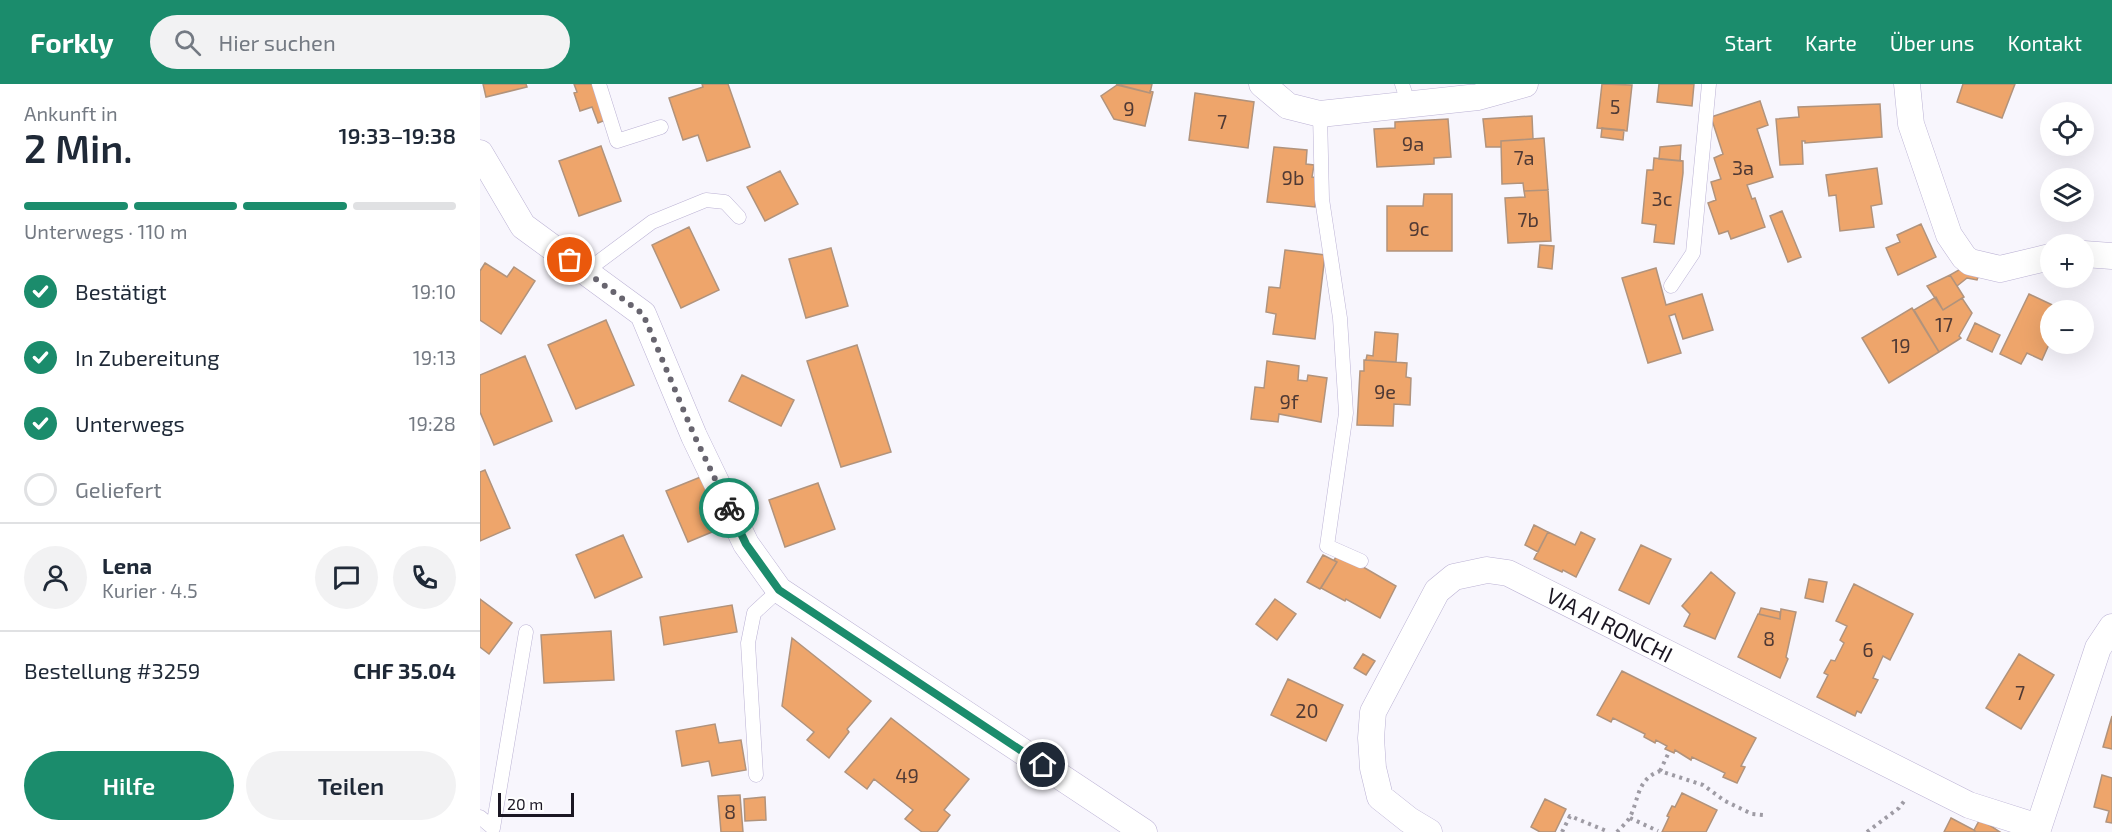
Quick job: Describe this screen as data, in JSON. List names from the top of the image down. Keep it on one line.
{"streets":{"street":["VIA AI RONCHI"]},"house_numbers":["5","9","7","9a","7a","3a","9b","3c","7b","9c","17","19","9e","9f","8","6","7","20","49","8"],"scale_bar":"20 m","page":{"header":"Forkly","search":"Hier suchen","nav":["Start","Karte","Über uns","Kontakt"],"heading":["2 Min.","Ankunft in","19:33–19:38"],"panel":["Lena","Kurier · 4.5","Bestellung #3259","CHF 35.04"],"map_buttons":["+","−"],"bar":"Unterwegs · 110 m","list":[["Bestätigt","19:10"],["In Zubereitung","19:13"],["Unterwegs","19:28"],"Geliefert"],"buttons":["Hilfe","Teilen"],"scale":"20 m"}}
